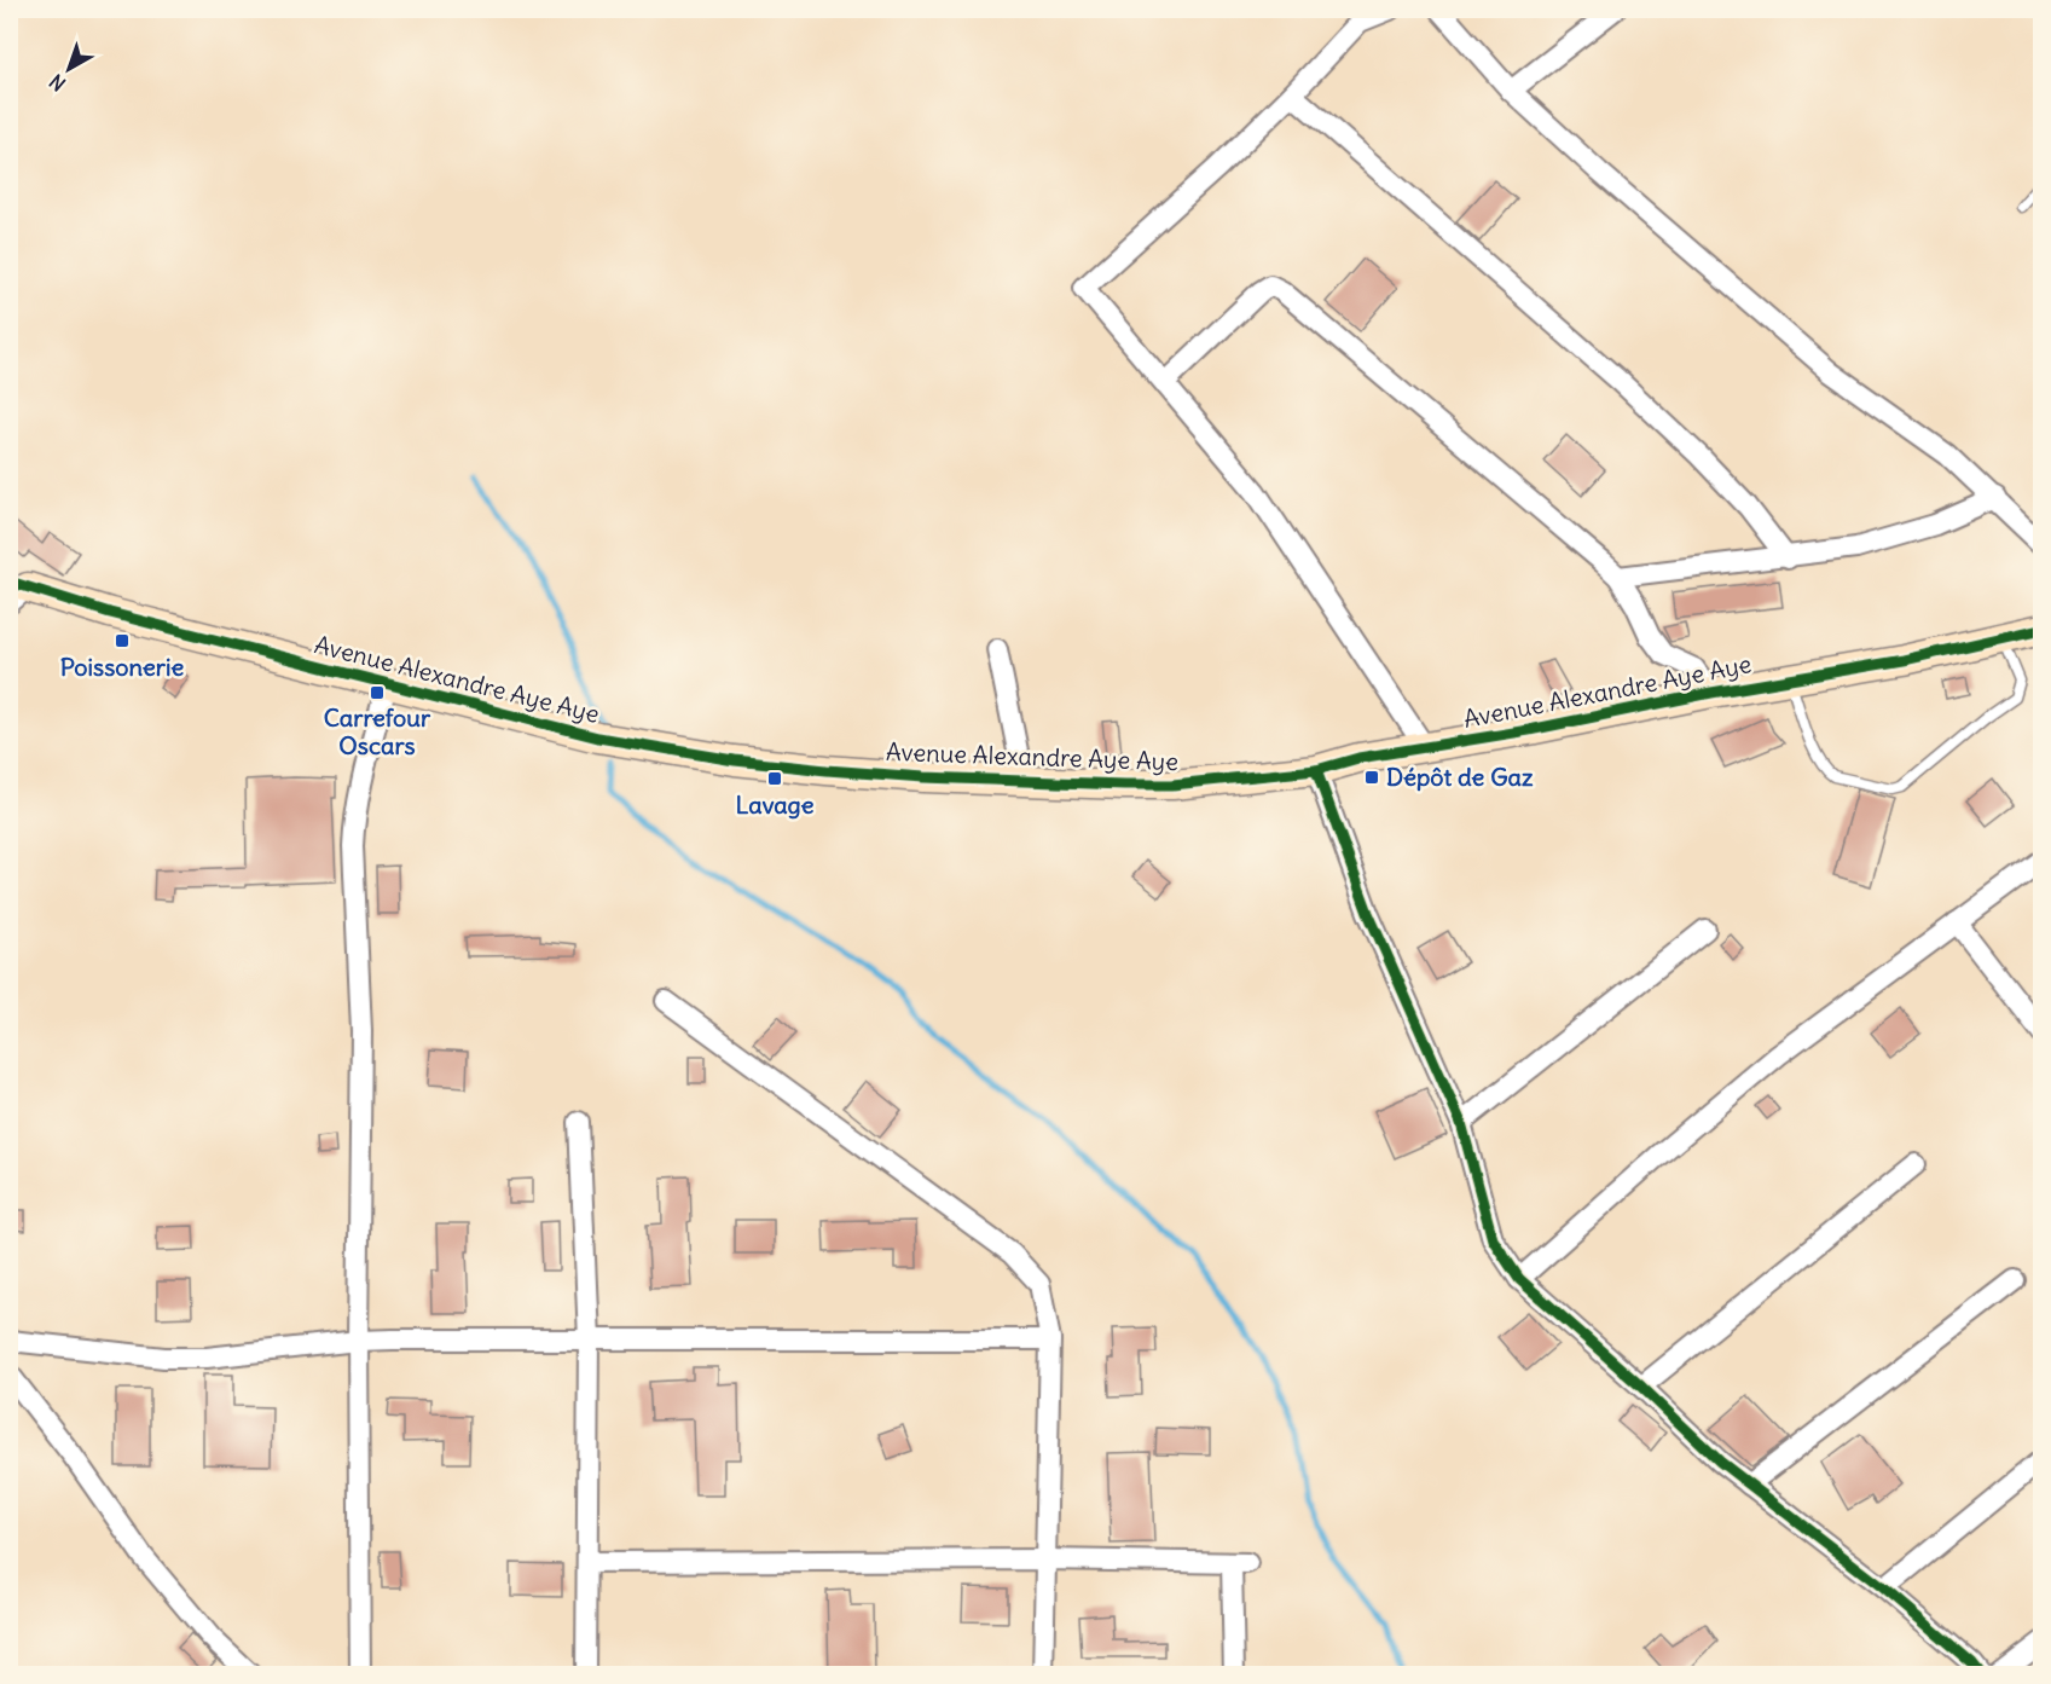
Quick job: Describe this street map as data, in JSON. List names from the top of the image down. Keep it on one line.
{"streets":{"street":["Avenue Alexandre Aye Aye"]},"places":{"transit":["Poissonerie","Carrefour Oscars","Dépôt de Gaz","Lavage"]},"north":"bottom left"}
